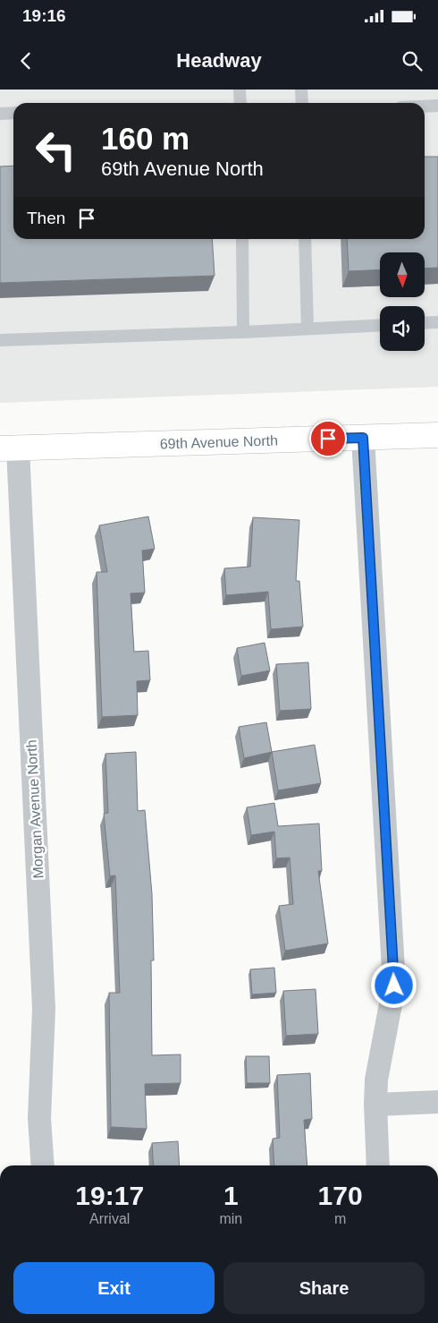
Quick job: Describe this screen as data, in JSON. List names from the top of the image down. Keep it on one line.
{"streets":{"street":["69th Avenue North","Morgan Avenue North"]},"crossings":[["69th Avenue North","Morgan Avenue North"]],"north":"bottom","page":{"status":"19:16","header":"Headway","turn":["160 m","69th Avenue North"],"then":"Then","eta":["19:17","Arrival","1","min","170","m"],"buttons":["Exit","Share"]}}
